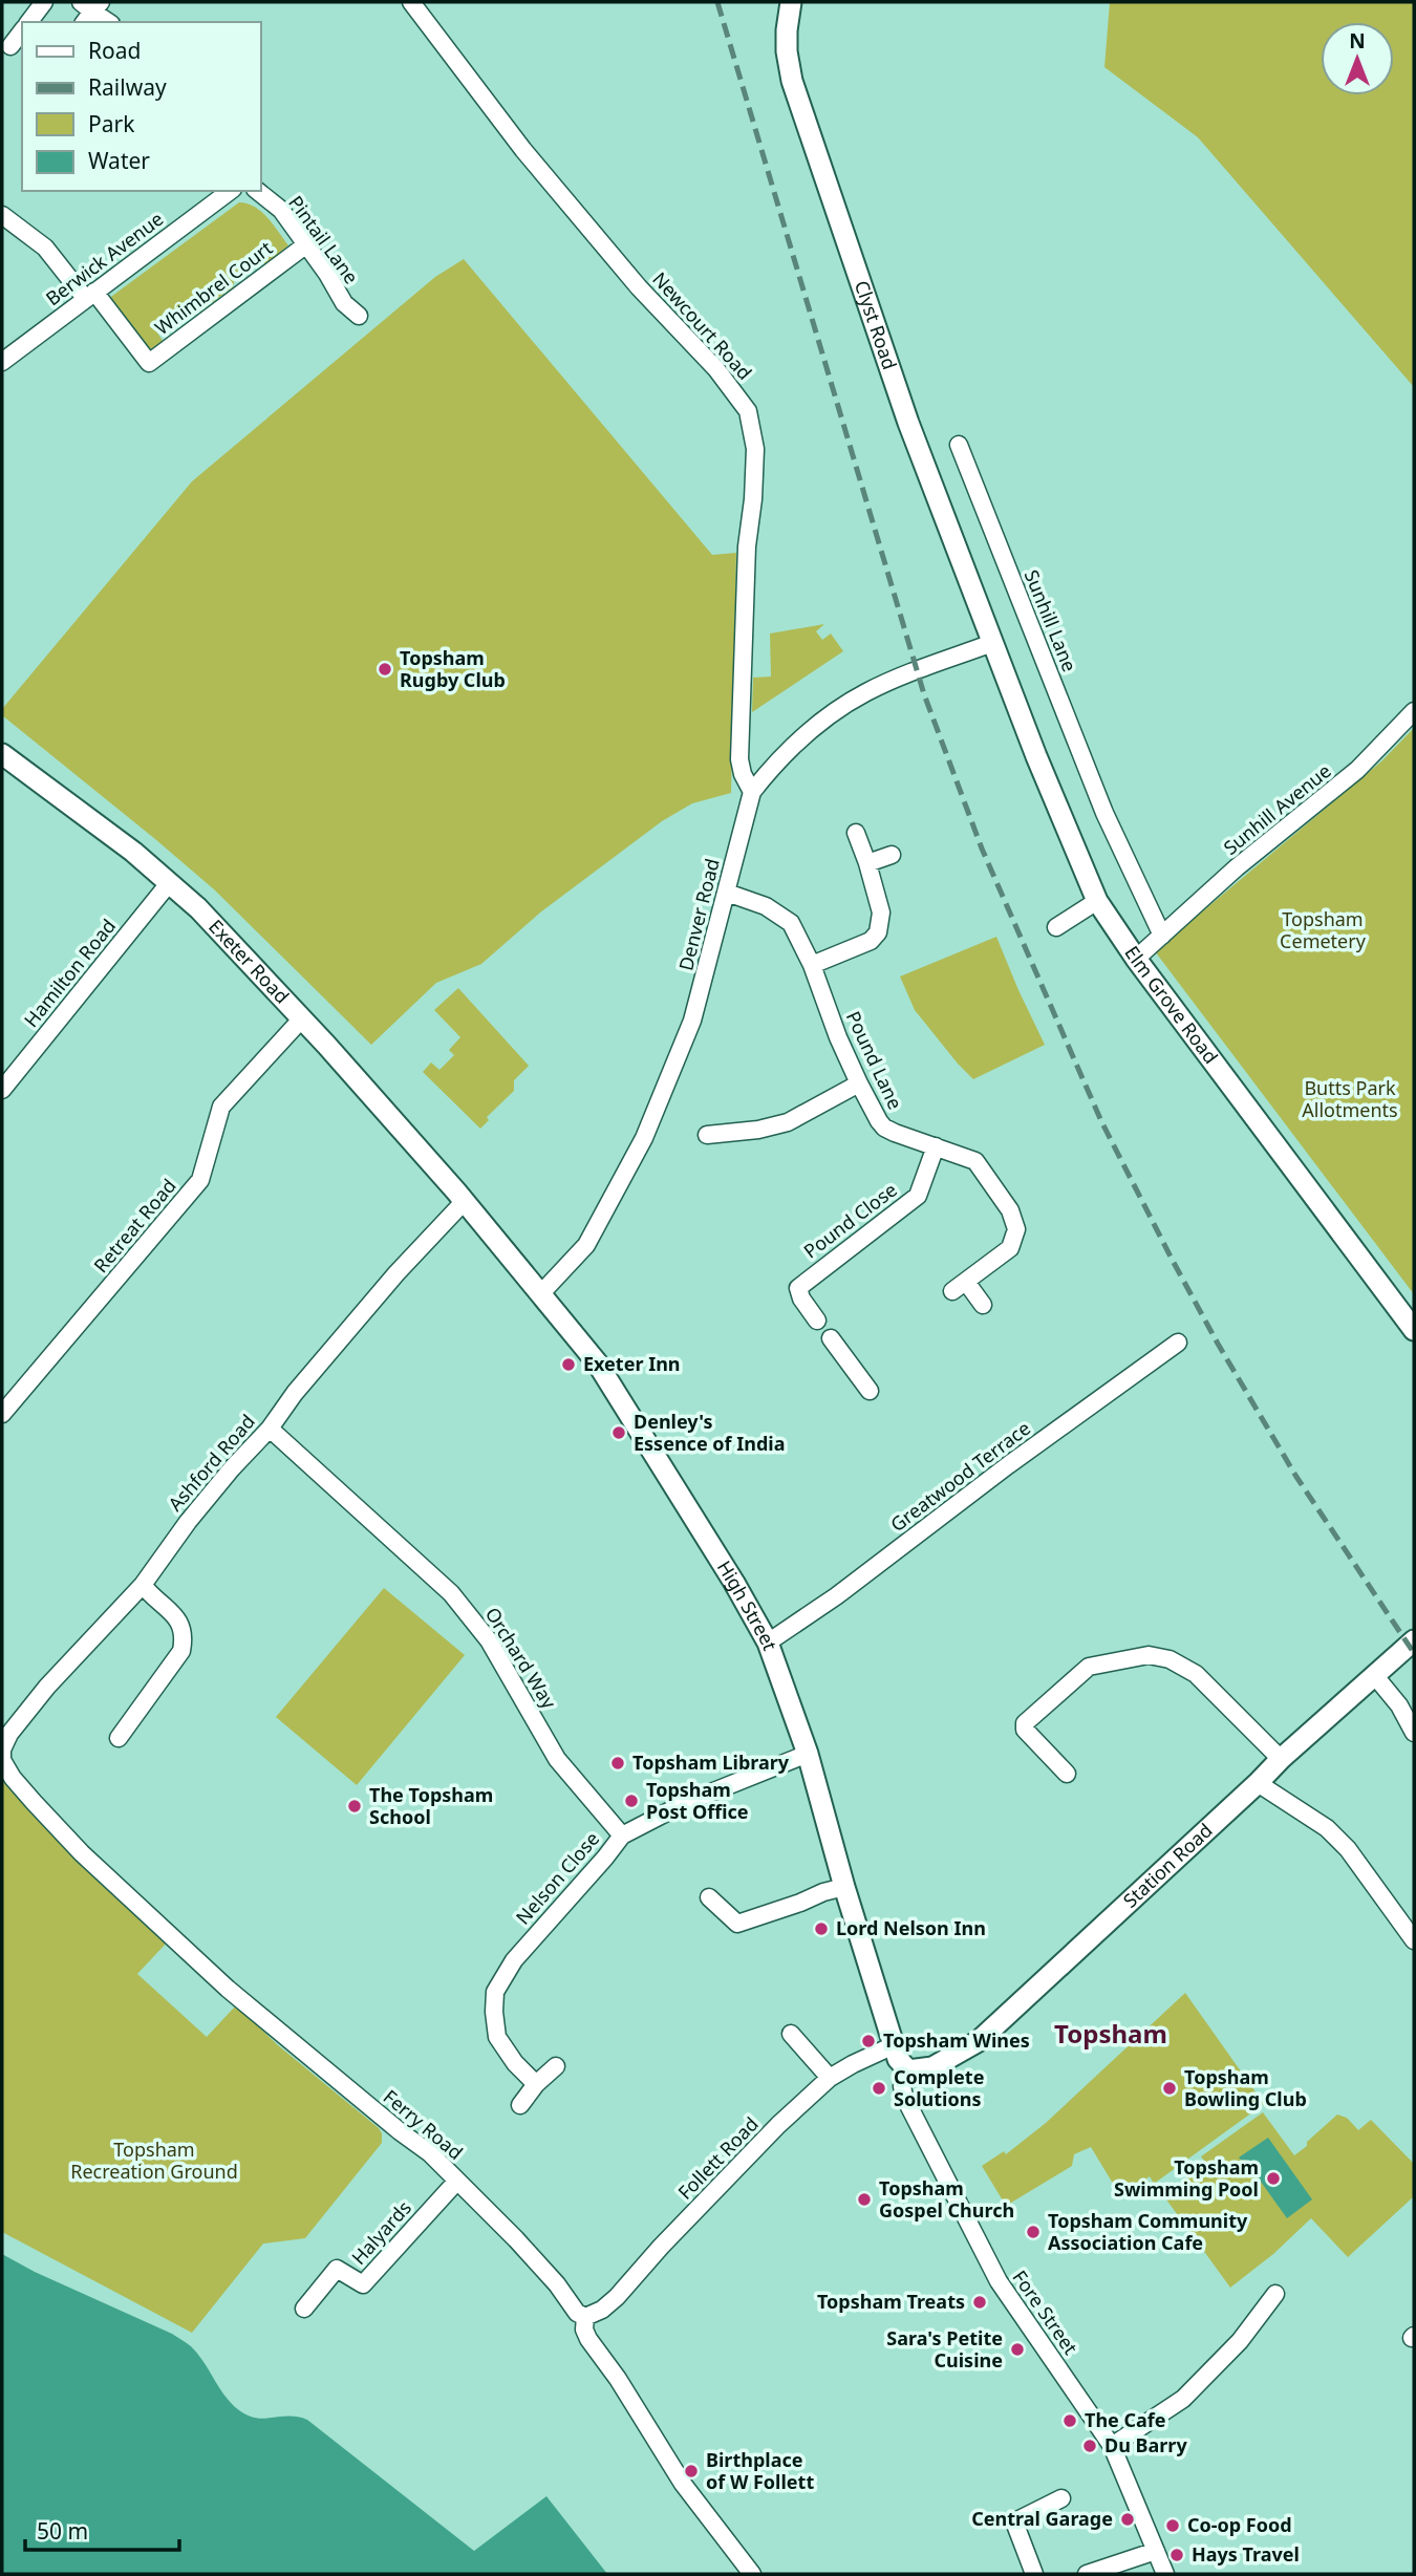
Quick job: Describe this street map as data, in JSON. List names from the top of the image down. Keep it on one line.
{"streets":{"street":["Pintail Lane","Berwick Avenue","Whimbrel Court","Newcourt Road","Clyst Road","Sunhill Lane","Sunhill Avenue","Denver Road","Exeter Road","Hamilton Road","Elm Grove Road","Pound Lane","Pound Close","Retreat Road","Ashford Road","Greatwood Terrace","High Street","Orchard Way","Station Road","Nelson Close","Ferry Road","Follett Road","Halyards","Fore Street"]},"crossings":[["Pintail Lane","Whimbrel Court"],["Berwick Avenue","Whimbrel Court"],["Newcourt Road","Denver Road"],["Clyst Road","Denver Road"],["Clyst Road","Elm Grove Road"],["Sunhill Lane","Sunhill Avenue"],["Sunhill Avenue","Elm Grove Road"],["Denver Road","Elm Grove Road"],["Denver Road","Pound Lane"],["Denver Road","High Street"],["Exeter Road","Hamilton Road"],["Exeter Road","Retreat Road"],["Exeter Road","Ashford Road"],["Exeter Road","High Street"],["Pound Lane","Pound Close"],["Ashford Road","High Street"],["Ashford Road","Orchard Way"],["Ashford Road","Ferry Road"],["Greatwood Terrace","High Street"],["High Street","Station Road"],["High Street","Nelson Close"],["High Street","Follett Road"],["High Street","Fore Street"],["Orchard Way","Nelson Close"],["Station Road","Fore Street"],["Ferry Road","Follett Road"],["Ferry Road","Halyards"]],"districts":["Topsham"],"parks":["Topsham Cemetery","Butts Park Allotments","Topsham Recreation Ground"],"places":["Topsham Rugby Club","Exeter Inn","Denley's Essence of India","Topsham Library","Topsham Post Office","The Topsham School","Lord Nelson Inn","Topsham Wines","Complete Solutions","Topsham Bowling Club","Topsham Swimming Pool","Topsham Gospel Church","Topsham Community Association Cafe","Topsham Treats","Sara's Petite Cuisine","The Cafe","Du Barry","Birthplace of W Follett","Central Garage","Co-op Food","Hays Travel"],"legend":["Road","Railway","Park","Water"],"scale_bar":"50 m","north":"top"}
